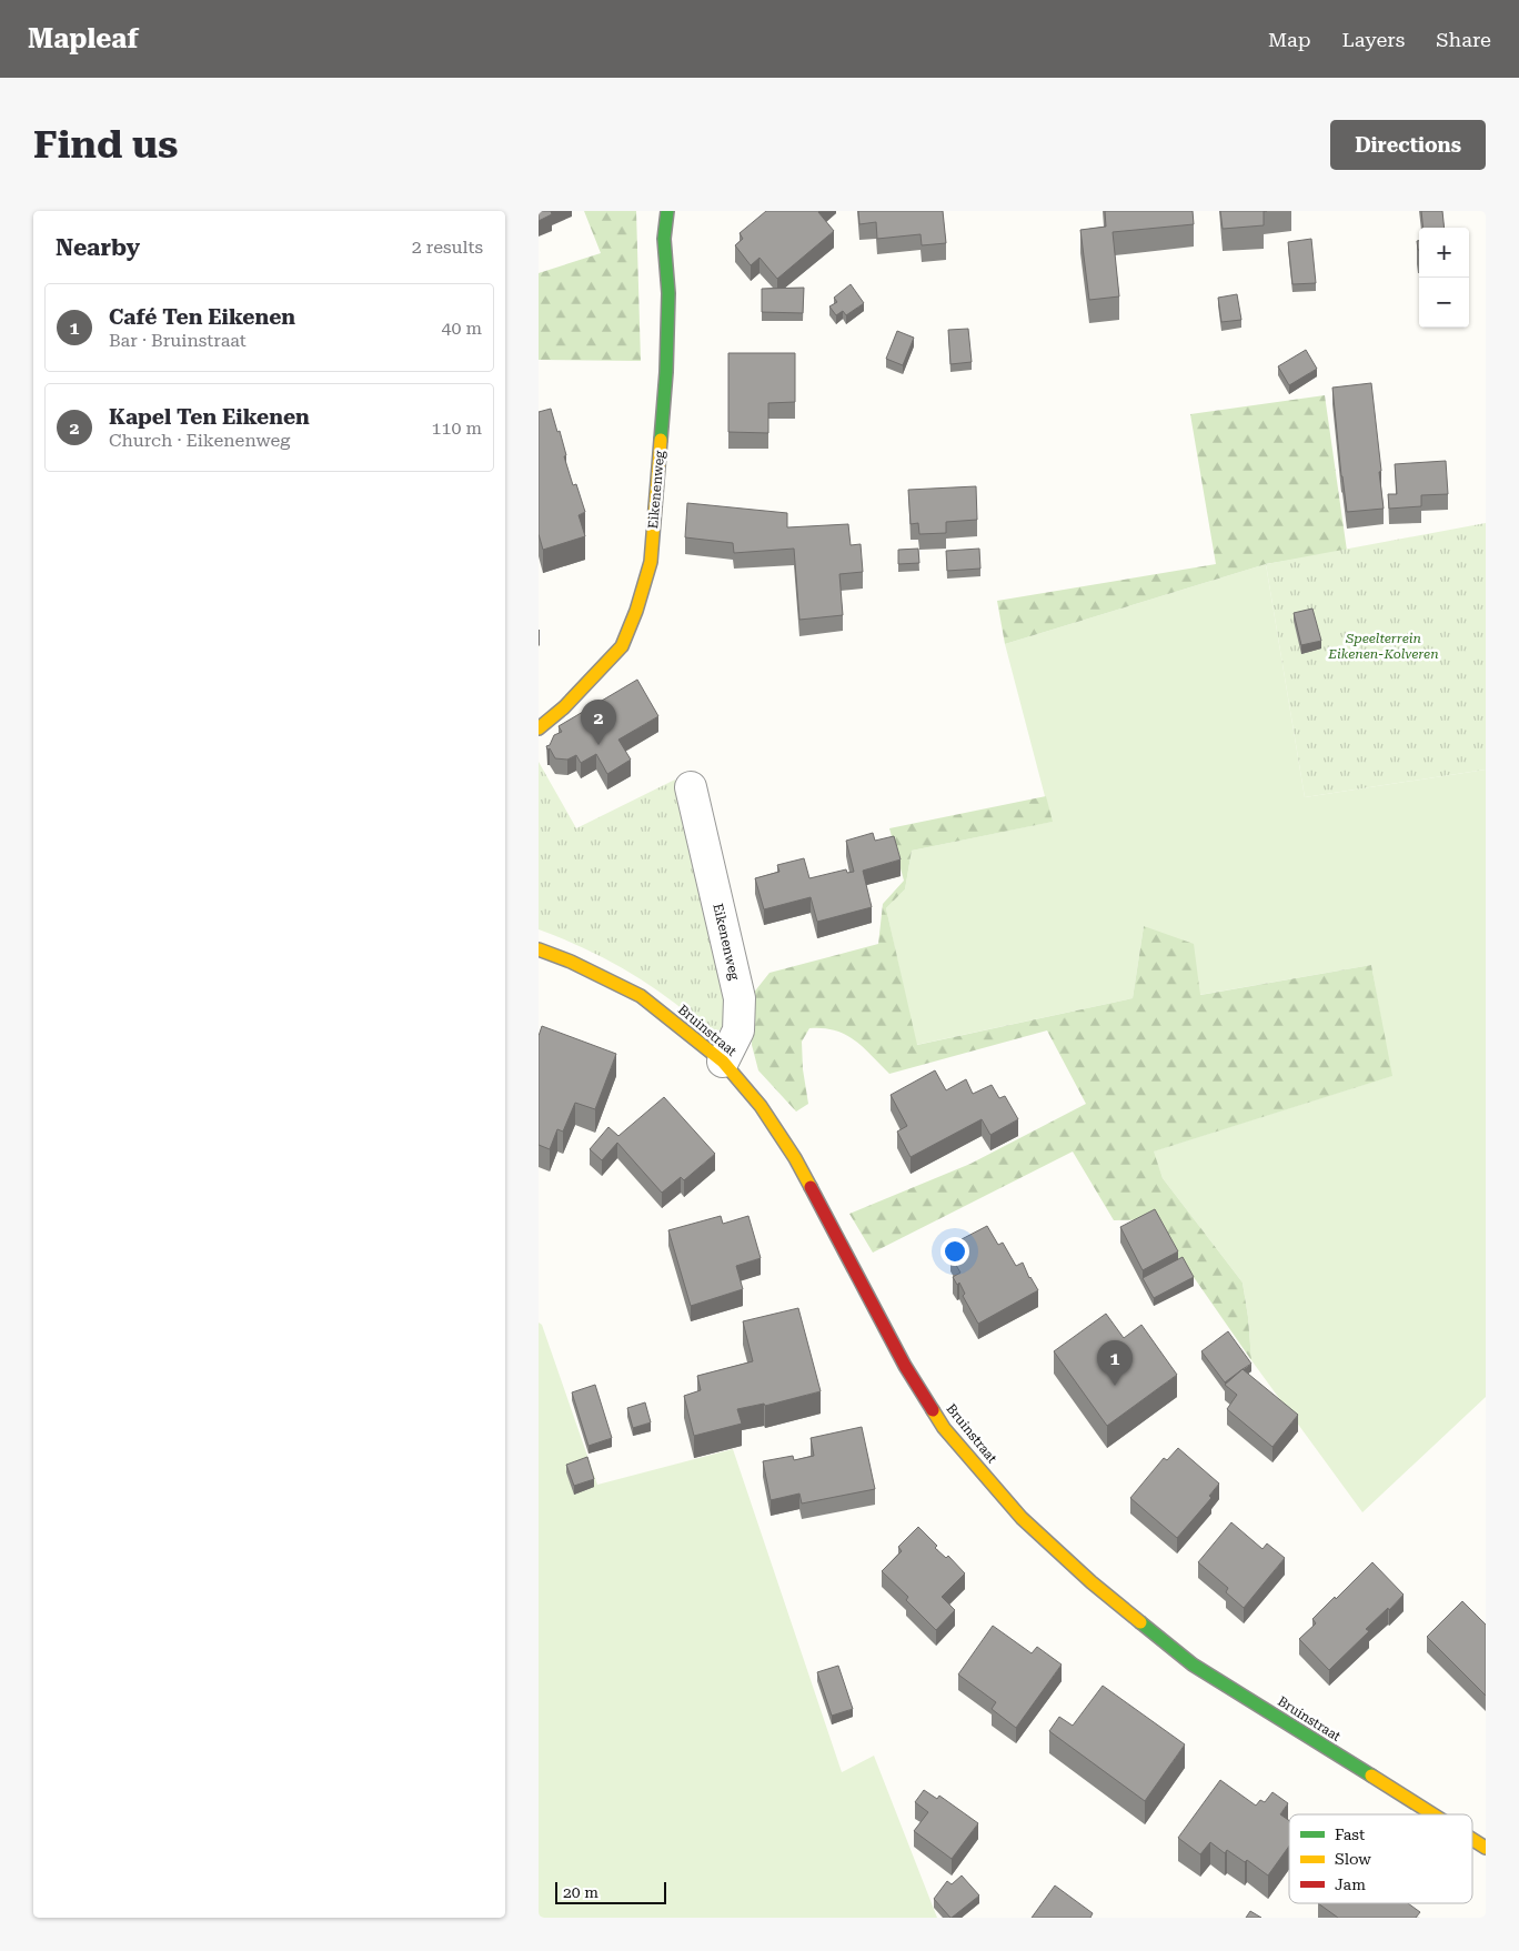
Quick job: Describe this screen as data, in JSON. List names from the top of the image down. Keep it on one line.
{"streets":{"street":["Eikenenweg","Bruinstraat"]},"crossings":[["Eikenenweg","Bruinstraat"]],"parks":["Speelterrein Eikenen-Kolveren"],"legend":["Fast","Slow","Jam"],"scale_bar":"20 m","page":{"header":"Mapleaf","nav":["Map","Layers","Share"],"buttons":"Directions","title":"Find us","heading":["Nearby","2 results"],"map_buttons":["+","−"],"list":[{"mark":"1","name":"Café Ten Eikenen","note":"Bar · Bruinstraat","value":"40 m"},{"mark":"2","name":"Kapel Ten Eikenen","note":"Church · Eikenenweg","value":"110 m"}],"pins":["2","1"],"scale":"20 m"}}
